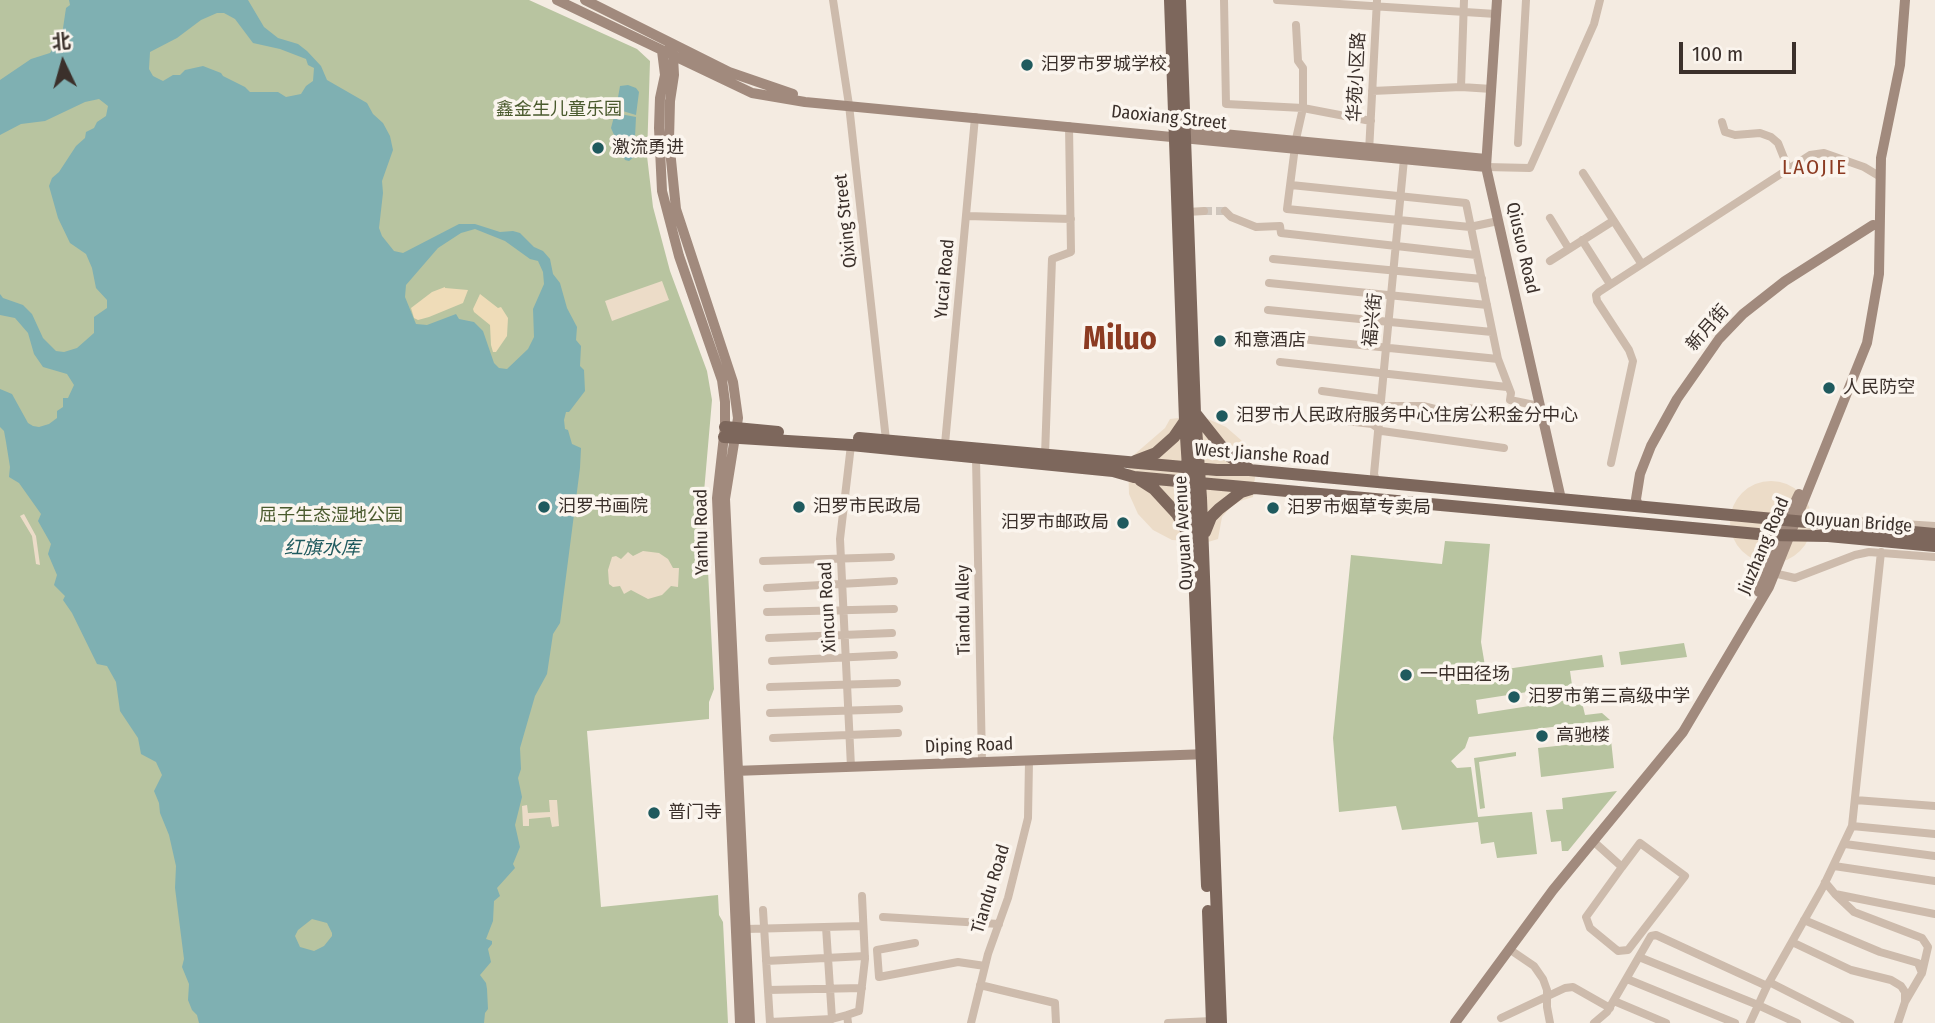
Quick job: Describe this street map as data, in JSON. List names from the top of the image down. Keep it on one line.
{"streets":{"main road":["West Jianshe Road","Quyuan Bridge","Quyuan Avenue"],"street":["华苑小区路","Daoxiang Street","Qixing Street","Qiusuo Road","Yucai Road","福兴街","新月街","Yanhu Road","Jiuzhang Road","Xincun Road","Tiandu Alley","Diping Road","Tiandu Road"]},"crossings":[["华苑小区路","Daoxiang Street"],["Daoxiang Street","Qixing Street"],["Daoxiang Street","Qiusuo Road"],["Daoxiang Street","Yucai Road"],["Daoxiang Street","福兴街"],["Daoxiang Street","Quyuan Avenue"],["Qixing Street","West Jianshe Road"],["Qiusuo Road","West Jianshe Road"],["Yucai Road","West Jianshe Road"],["福兴街","West Jianshe Road"],["新月街","West Jianshe Road"],["新月街","Jiuzhang Road"],["West Jianshe Road","Quyuan Bridge"],["West Jianshe Road","Yanhu Road"],["West Jianshe Road","Quyuan Avenue"],["West Jianshe Road","Jiuzhang Road"],["West Jianshe Road","Xincun Road"],["West Jianshe Road","Tiandu Alley"],["Quyuan Bridge","Jiuzhang Road"],["Yanhu Road","Diping Road"],["Quyuan Avenue","Diping Road"],["Xincun Road","Diping Road"],["Tiandu Alley","Diping Road"],["Diping Road","Tiandu Road"]],"districts":["LAOJIE","Miluo"],"water":["红旗水库"],"parks":["鑫金生儿童乐园","屈子生态湿地公园"],"places":["汨罗市罗城学校","激流勇进","和意酒店","人民防空","汨罗市人民政府服务中心住房公积金分中心","汨罗书画院","汨罗市民政局","汨罗市烟草专卖局","汨罗市邮政局","一中田径场","汨罗市第三高级中学","高驰楼","普门寺"],"scale_bar":"100 m","north":"top"}
